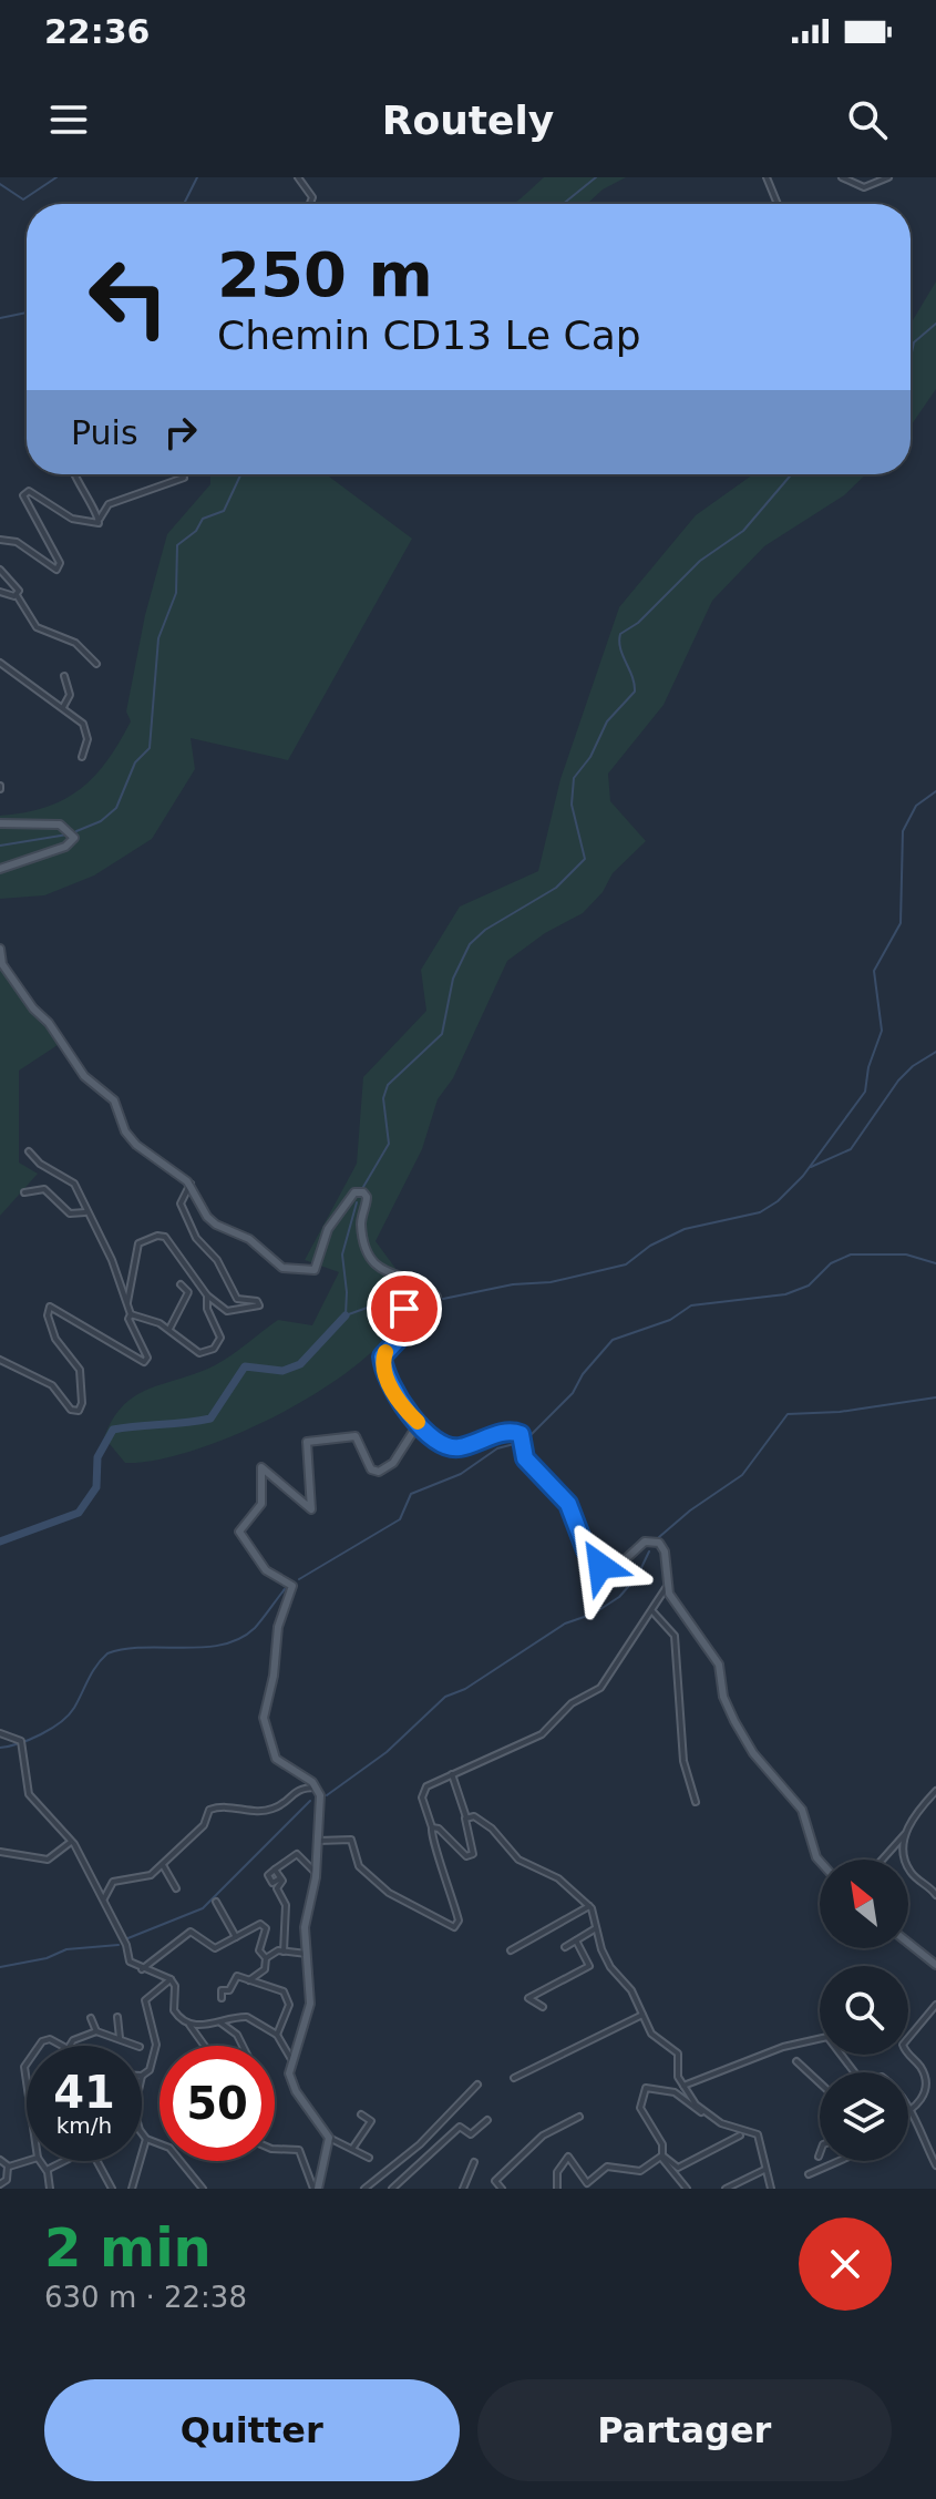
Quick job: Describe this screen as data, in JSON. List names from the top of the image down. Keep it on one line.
{"north":"top left","page":{"status":"22:36","header":"Routely","turn":["250 m","Chemin CD13 Le Cap"],"then":"Puis","speed":"41 km/h","limit":"50","heading":["2 min","630 m · 22:38"],"buttons":["Quitter","Partager"]}}
